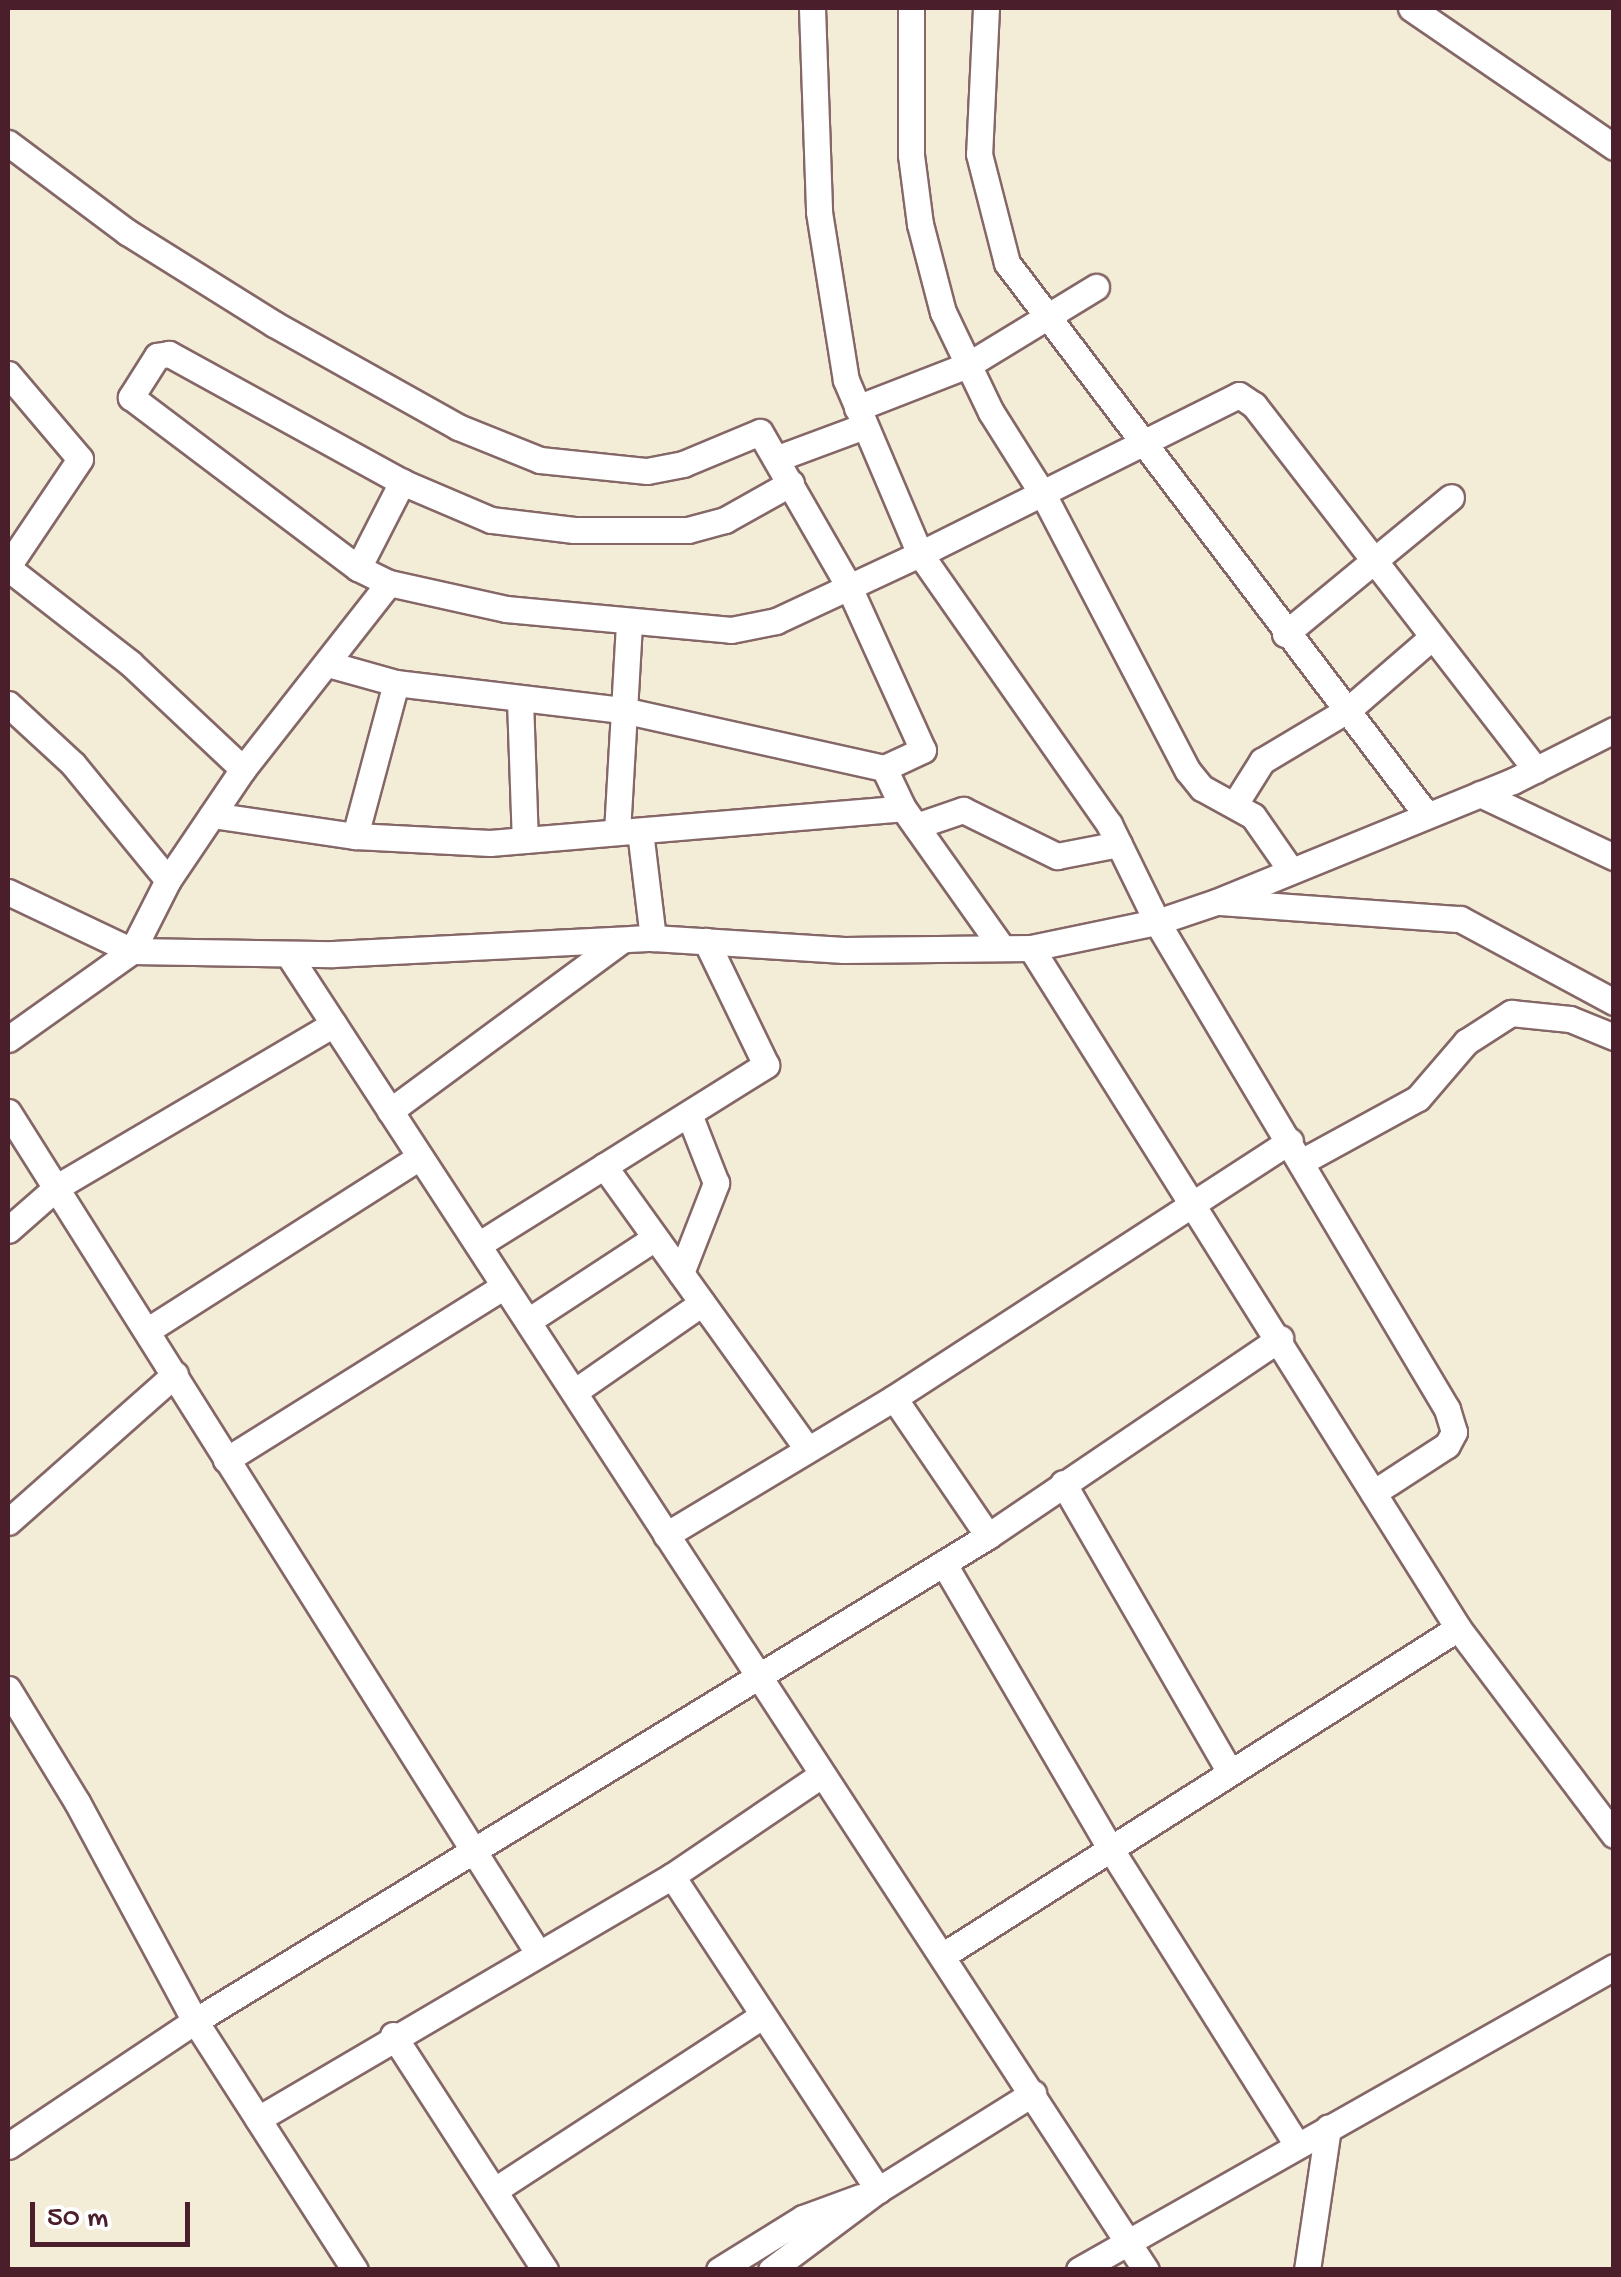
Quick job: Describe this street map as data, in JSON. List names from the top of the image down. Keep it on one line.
{"scale_bar":"50 m"}
